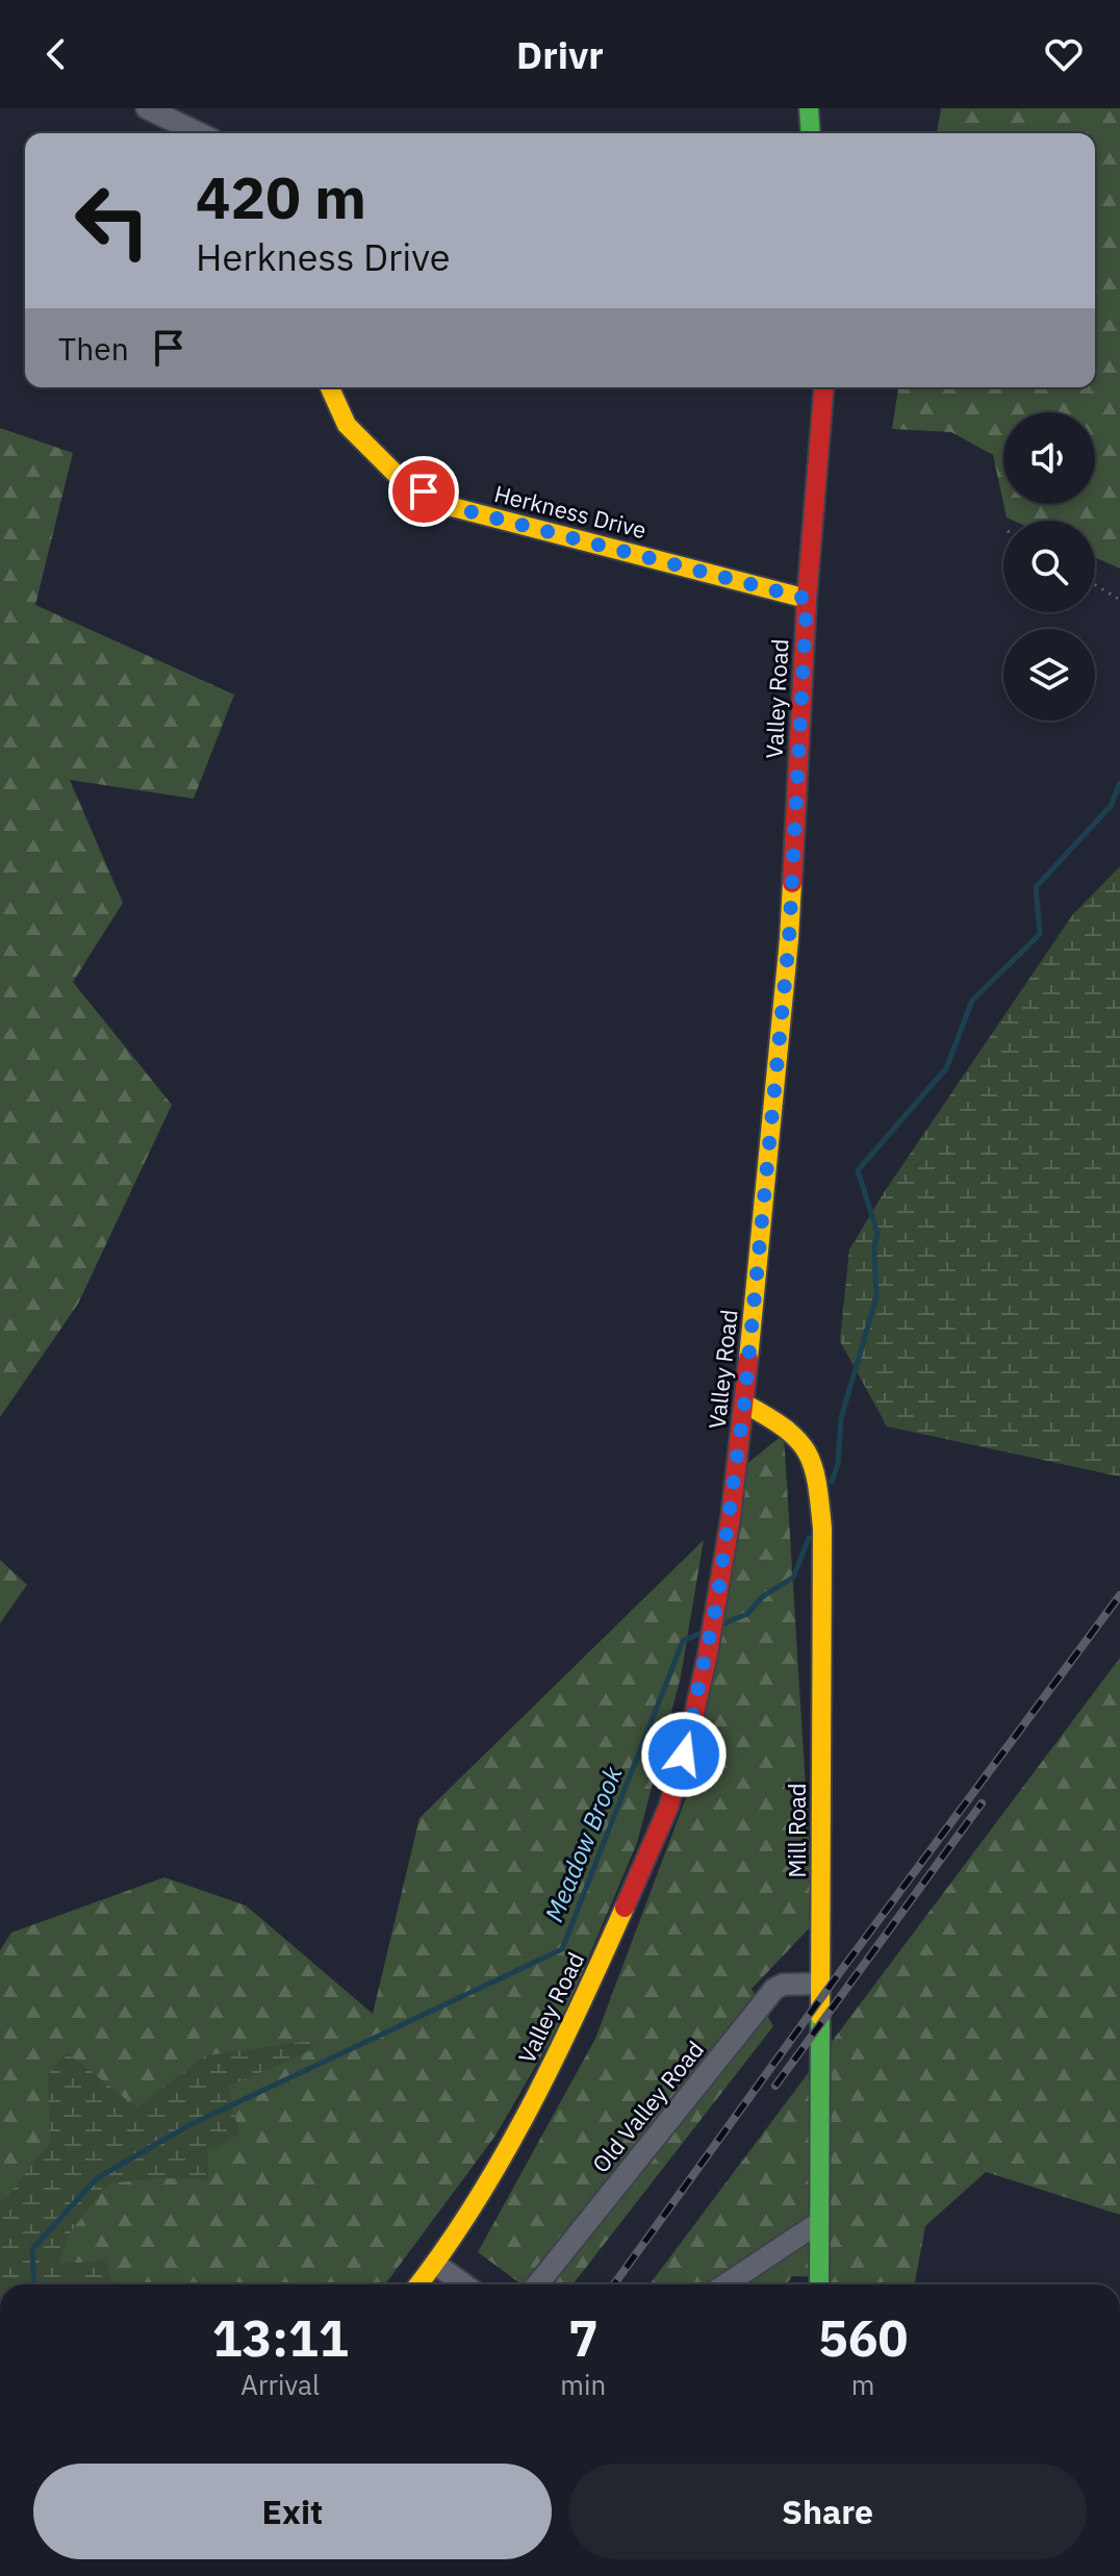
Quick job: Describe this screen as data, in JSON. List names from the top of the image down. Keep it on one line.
{"streets":{"main road":["Herkness Drive","Valley Road","Mill Road"],"street":["Old Valley Road"]},"crossings":[["Herkness Drive","Valley Road"],["Valley Road","Mill Road"],["Mill Road","Old Valley Road"]],"water":["Meadow Brook"],"page":{"header":"Drivr","turn":["420 m","Herkness Drive"],"then":"Then","eta":["13:11","Arrival","7","min","560","m"],"buttons":["Exit","Share"]}}
